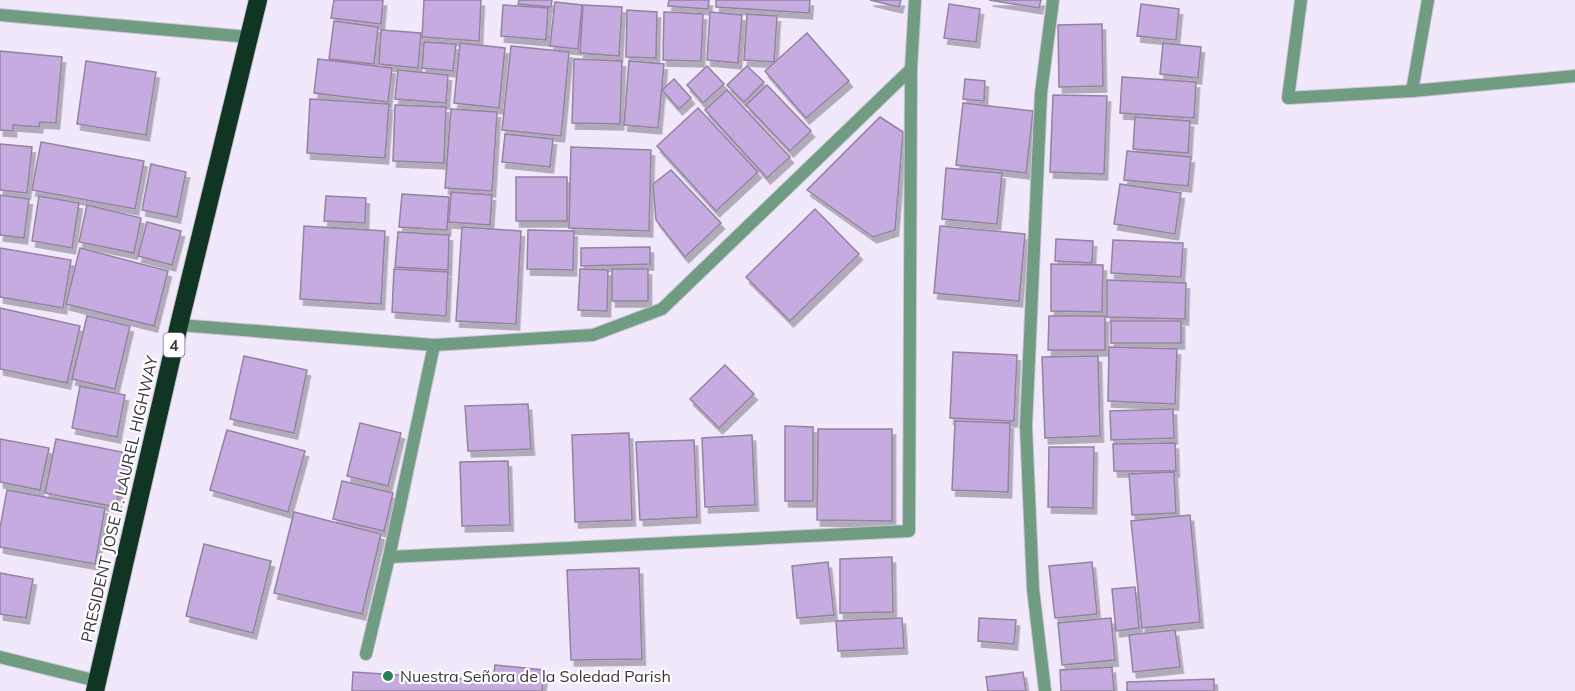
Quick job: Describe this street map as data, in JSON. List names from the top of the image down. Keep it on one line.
{"streets":{"highway":["4","PRESIDENT JOSE P. LAUREL HIGHWAY"]},"places":["Nuestra Señora de la Soledad Parish"]}
